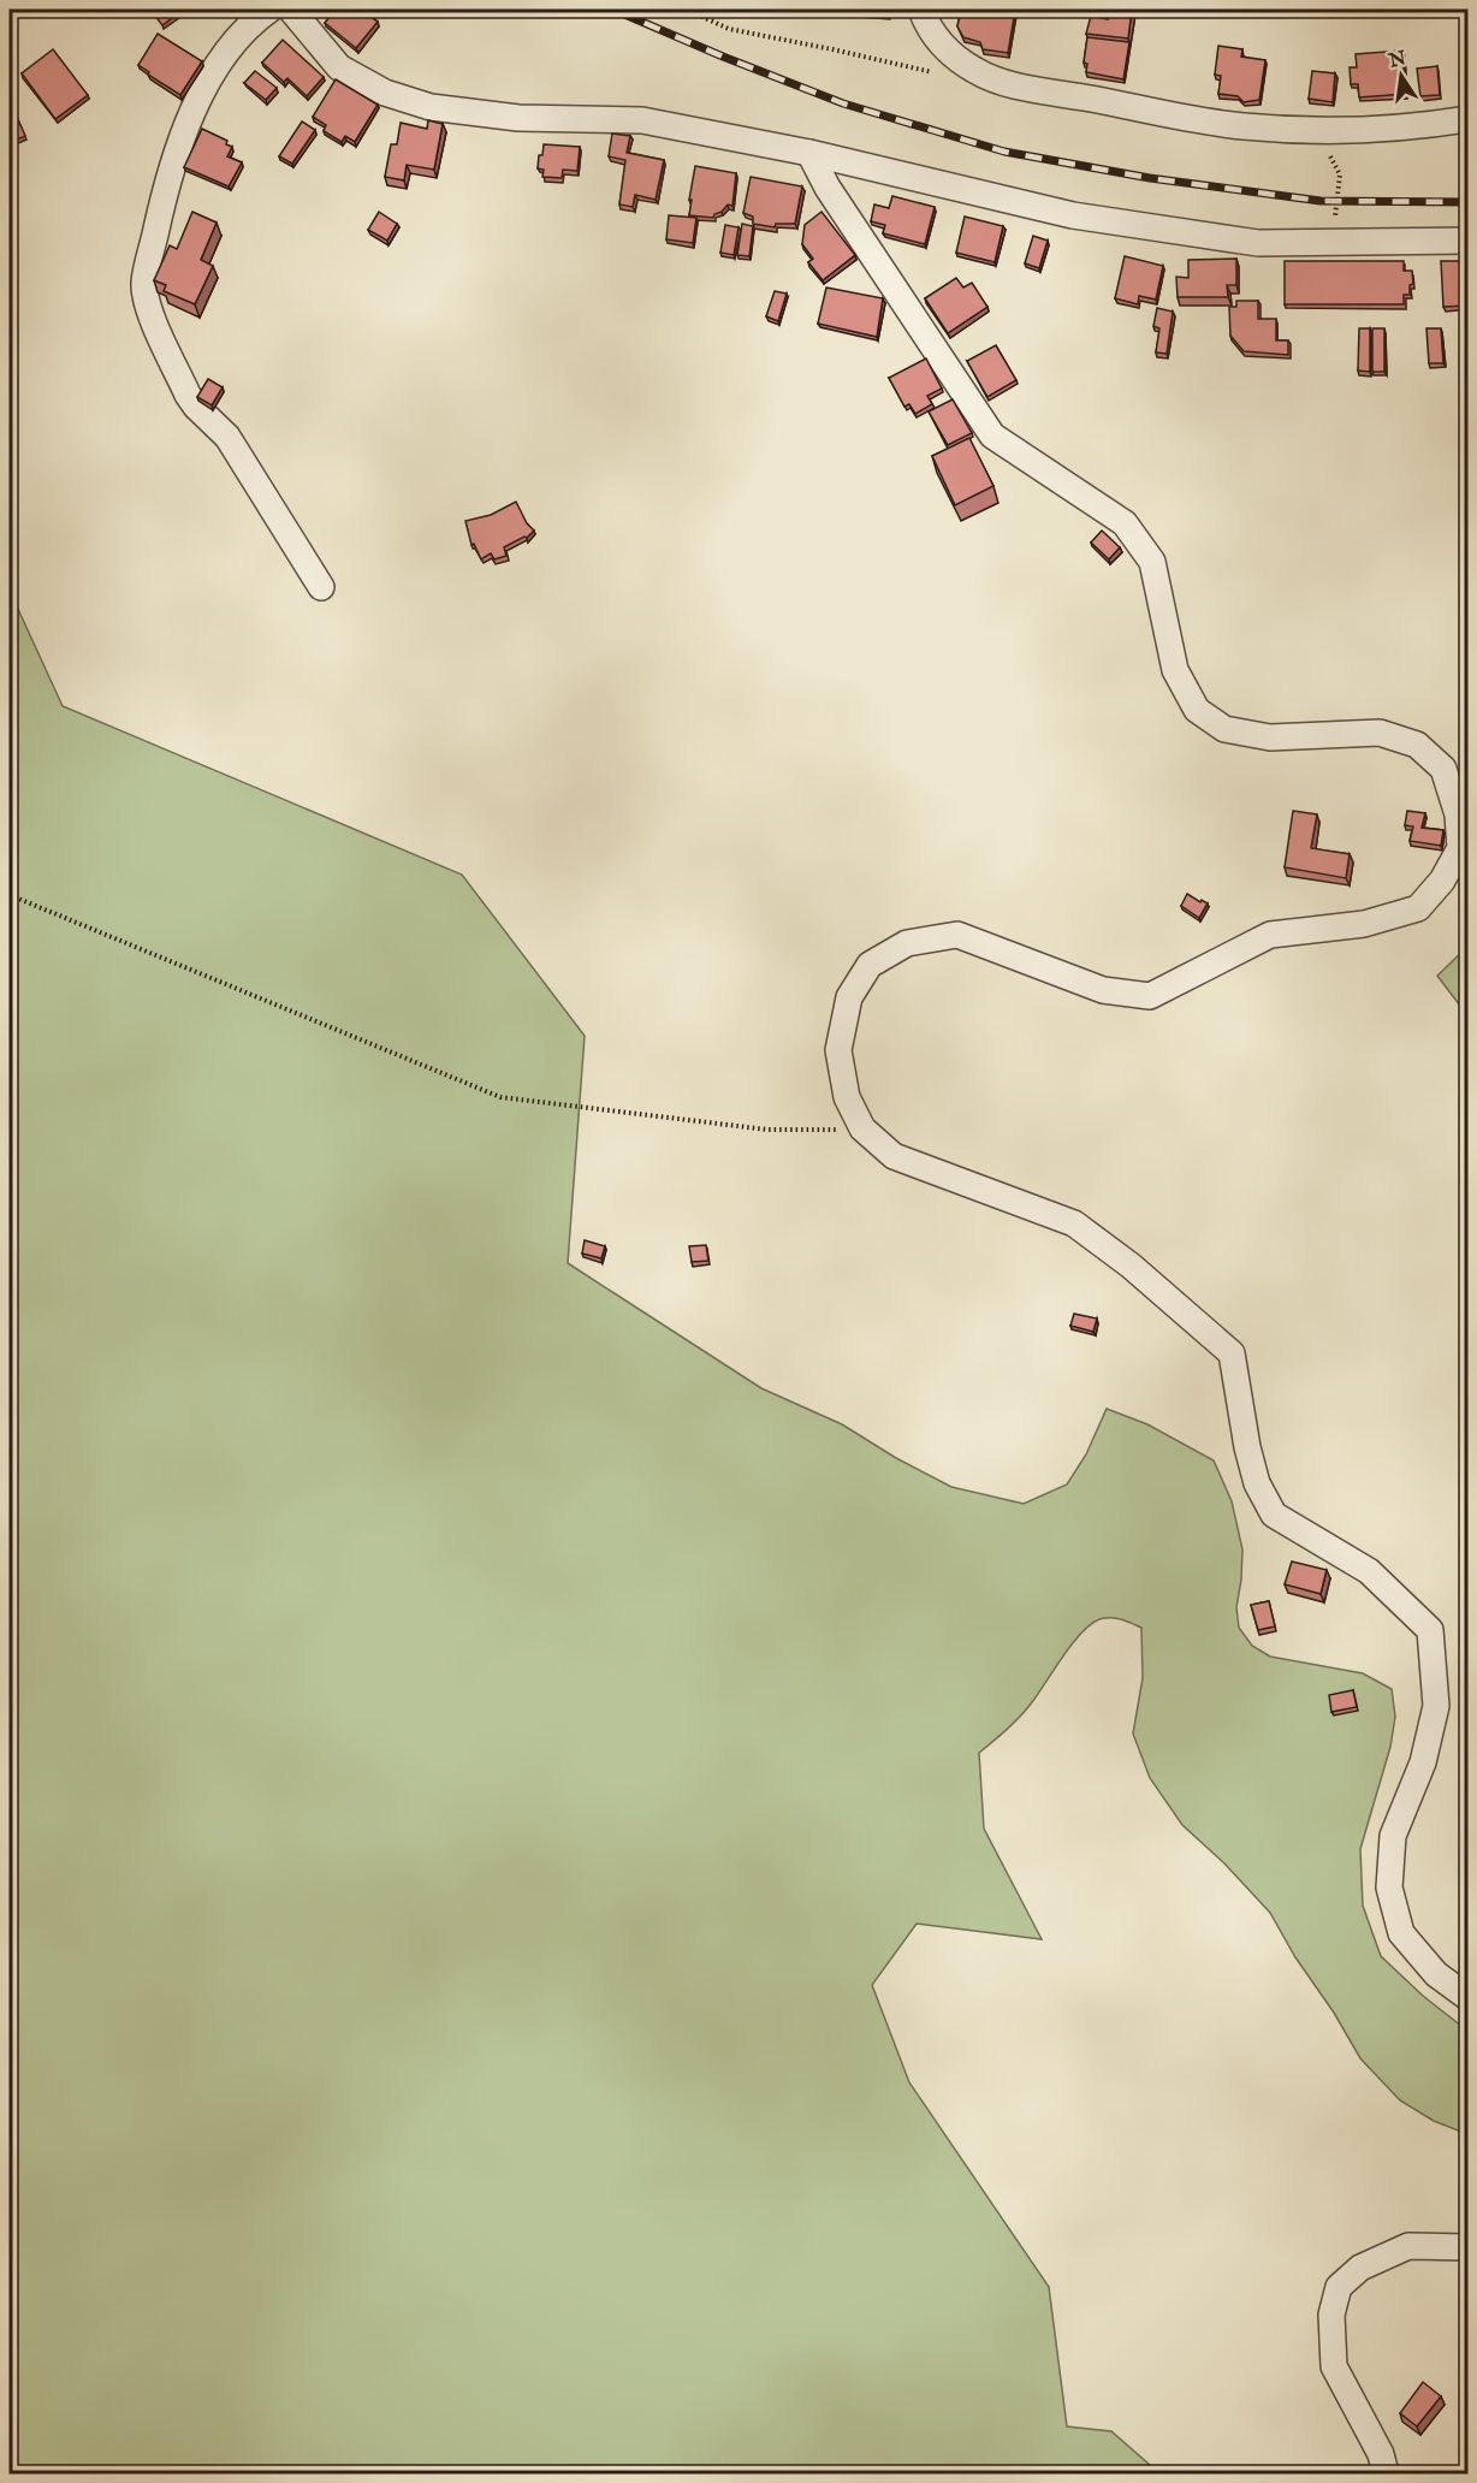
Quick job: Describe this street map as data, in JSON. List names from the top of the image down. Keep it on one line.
{"north":"top"}
